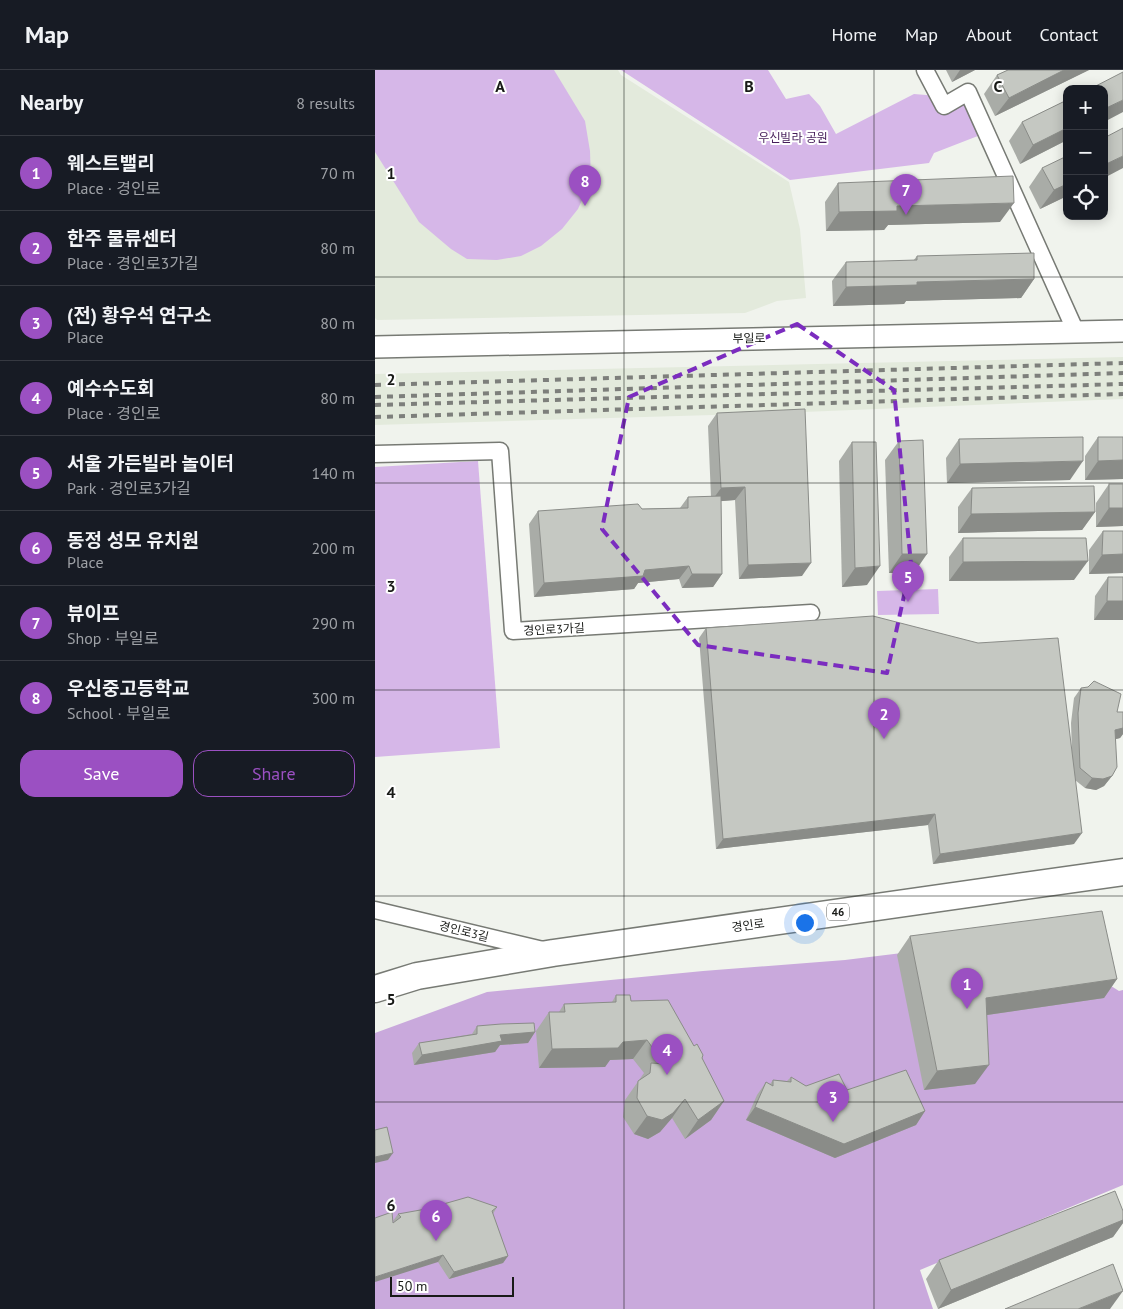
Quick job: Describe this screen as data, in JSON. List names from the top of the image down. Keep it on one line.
{"streets":{"main road":["46","경인로"],"street":["부일로","경인로3가길","경인로3길"]},"crossings":[["경인로","경인로3길"]],"parks":["우신빌라 공원"],"scale_bar":"50 m","page":{"header":"Map","nav":["Home","Map","About","Contact"],"heading":["Nearby","8 results"],"map_buttons":["+","−"],"list":[{"mark":"1","name":"웨스트밸리","note":"Place · 경인로","value":"70 m"},{"mark":"2","name":"한주 물류센터","note":"Place · 경인로3가길","value":"80 m"},{"mark":"3","name":"(전) 황우석 연구소","note":"Place","value":"80 m"},{"mark":"4","name":"예수수도회","note":"Place · 경인로","value":"80 m"},{"mark":"5","name":"서울 가든빌라 놀이터","note":"Park · 경인로3가길","value":"140 m"},{"mark":"6","name":"동정 성모 유치원","note":"Place","value":"200 m"},{"mark":"7","name":"뷰이프","note":"Shop · 부일로","value":"290 m"},{"mark":"8","name":"우신중고등학교","note":"School · 부일로","value":"300 m"}],"pins":["8","7","5","2","1","4","3","6"],"buttons":["Save","Share"],"scale":"50 m"},"grid":{"columns":["A","B","C"],"rows":["1","2","3","4","5","6"]}}
